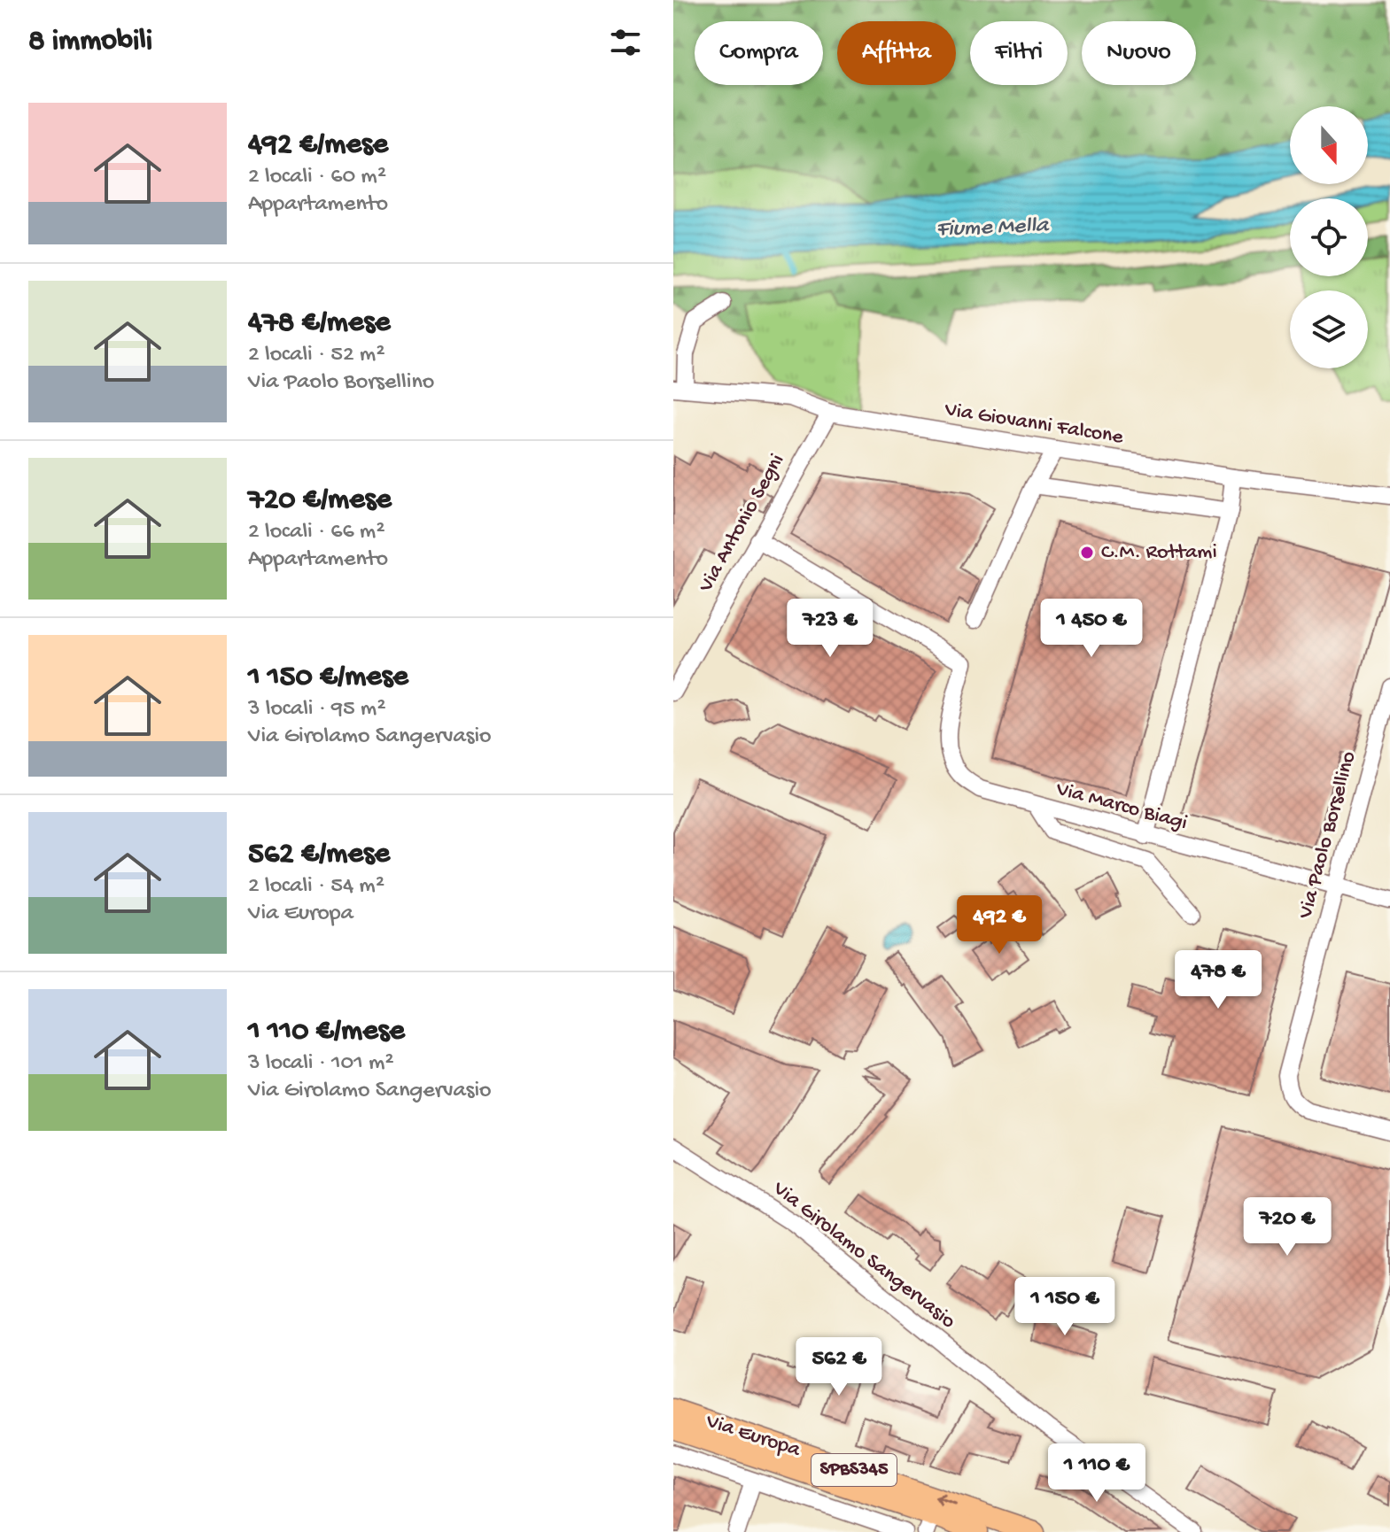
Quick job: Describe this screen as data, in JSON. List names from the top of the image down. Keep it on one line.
{"streets":{"main road":["Via Europa","SPBS345"],"street":["Via Giovanni Falcone","Via Antonio Segni","Via Marco Biagi","Via Paolo Borsellino","Via Girolamo Sangervasio"]},"crossings":[["Via Giovanni Falcone","Via Antonio Segni"],["Via Antonio Segni","Via Marco Biagi"],["Via Marco Biagi","Via Paolo Borsellino"]],"water":["Fiume Mella"],"places":["C.M. Rottami"],"north":"bottom","page":{"heading":"8 immobili","chip":["Compra","Affitta","Filtri","Nuovo"],"list":[{"name":"492 €/mese","note":"2 locali · 60 m² · Appartamento"},{"name":"478 €/mese","note":"2 locali · 52 m² · Via Paolo Borsellino"},{"name":"720 €/mese","note":"2 locali · 66 m² · Appartamento"},{"name":"1 150 €/mese","note":"3 locali · 95 m² · Via Girolamo Sangervasio"},{"name":"562 €/mese","note":"2 locali · 54 m² · Via Europa"},{"name":"1 110 €/mese","note":"3 locali · 101 m² · Via Girolamo Sangervasio"}],"price":["723 €","1 450 €","492 €","478 €","720 €","1 150 €","562 €","1 110 €"]}}
